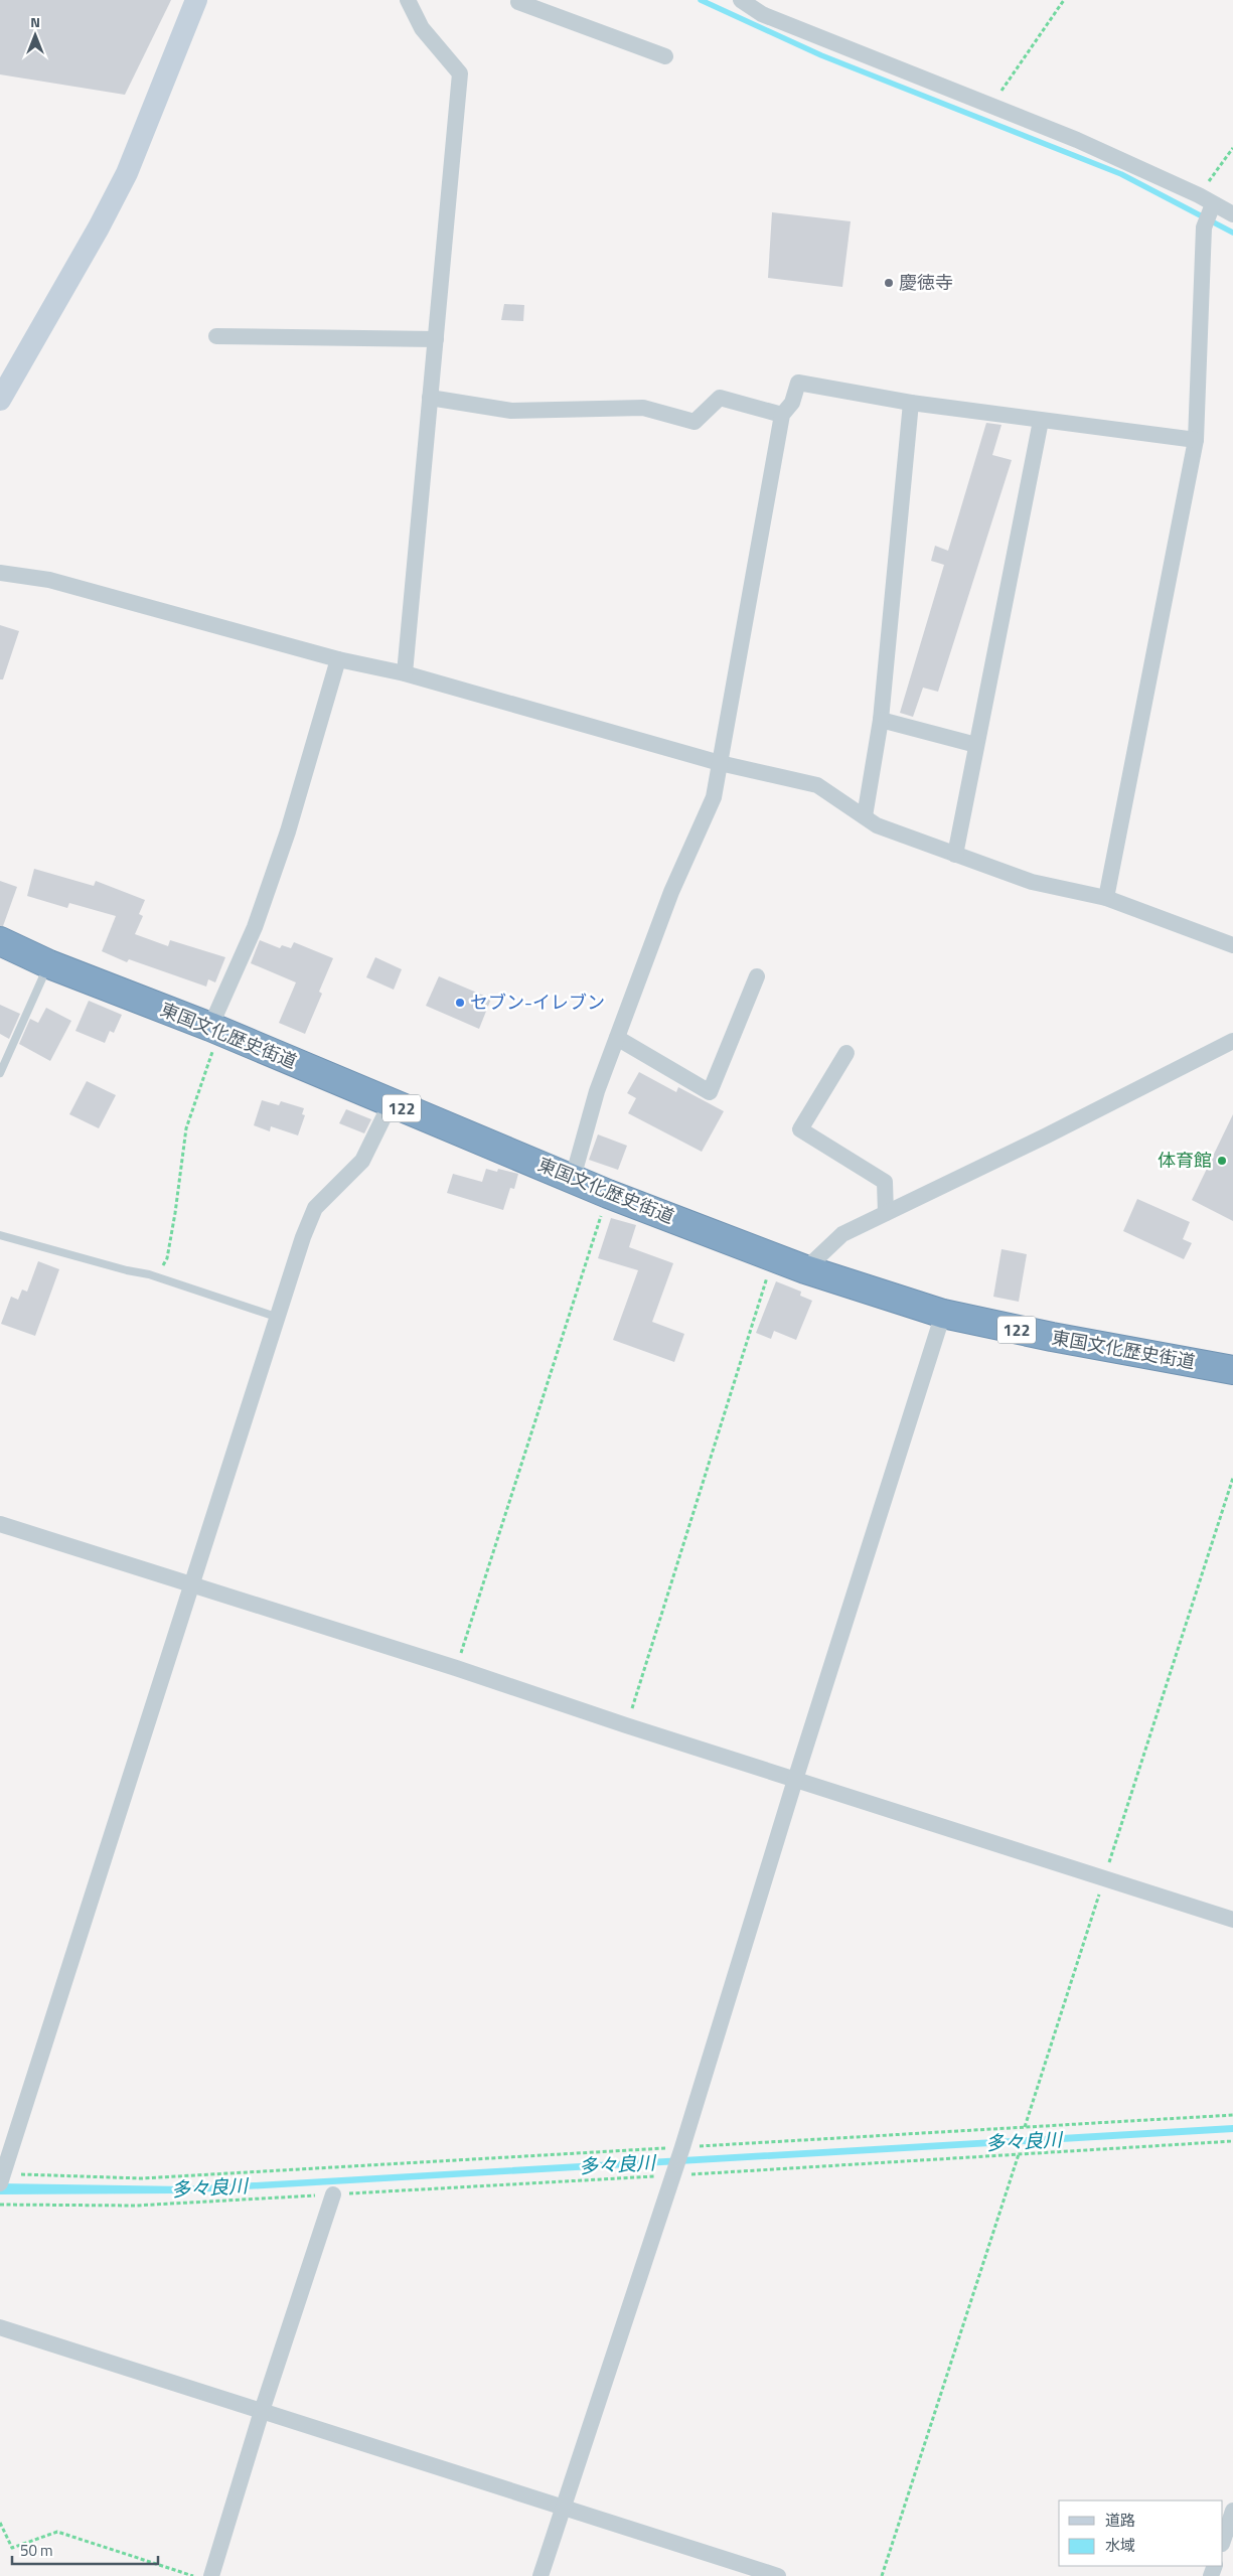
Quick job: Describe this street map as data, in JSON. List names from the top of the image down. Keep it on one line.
{"streets":{"highway":["東国文化歴史街道","122"]},"water":["多々良川"],"places":["慶徳寺","セブン-イレブン","体育館"],"legend":["道路","水域"],"scale_bar":"50 m","north":"top"}
